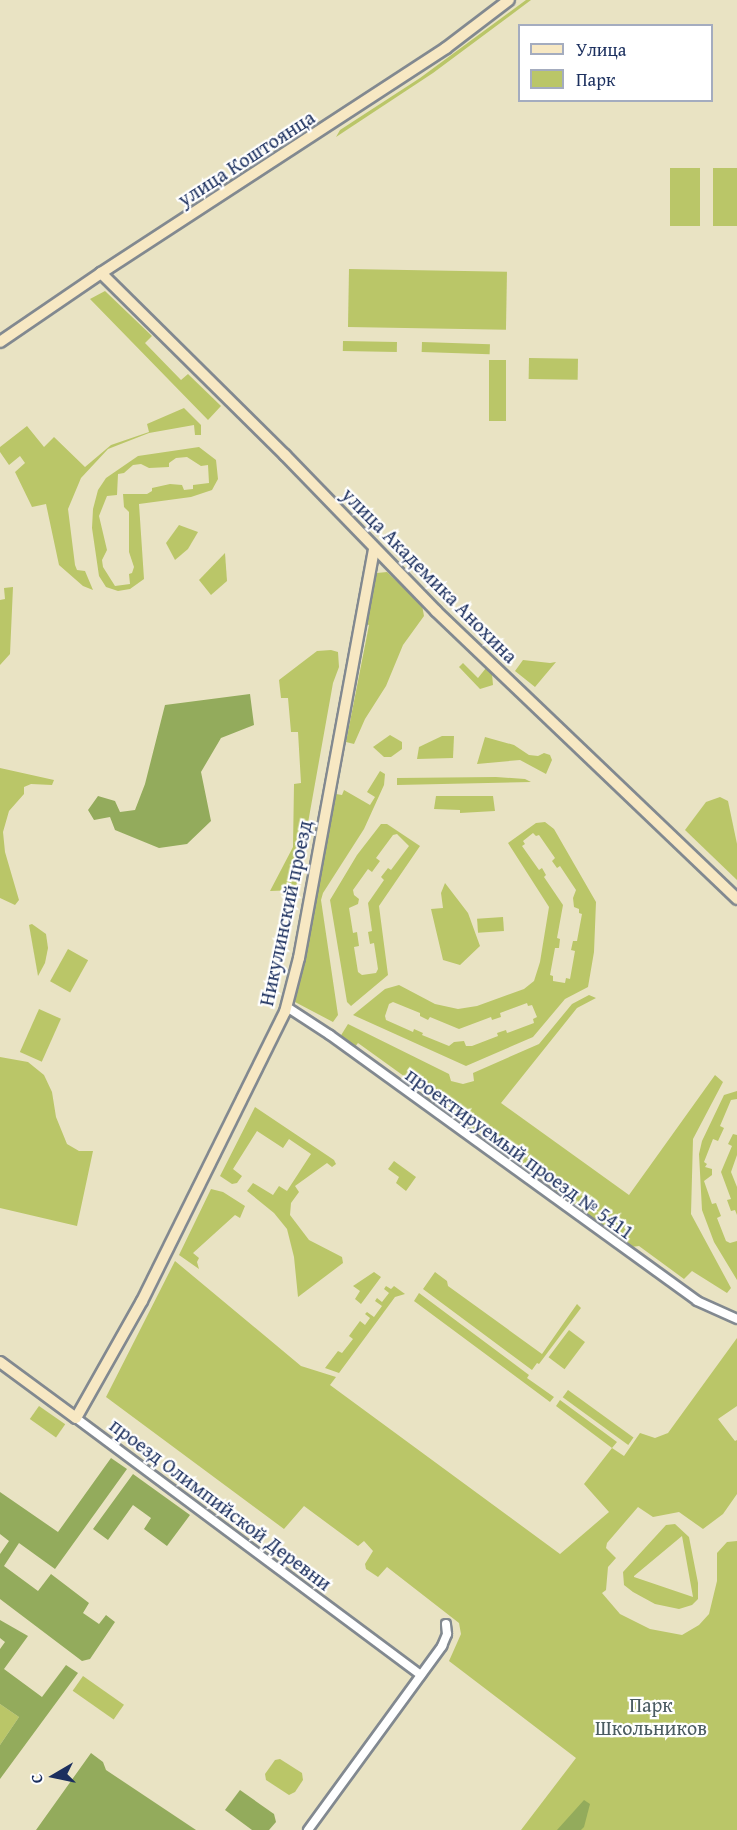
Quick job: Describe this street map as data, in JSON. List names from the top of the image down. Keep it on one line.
{"streets":{"street":["улица Коштоянца","улица Академика Анохина","Никулинский проезд","проектируемый проезд № 5411","проезд Олимпийской Деревни"]},"crossings":[["улица Коштоянца","улица Академика Анохина"],["улица Академика Анохина","Никулинский проезд"],["Никулинский проезд","проектируемый проезд № 5411"],["Никулинский проезд","проезд Олимпийской Деревни"]],"parks":["Парк Школьников"],"legend":["Улица","Парк"],"north":"left"}
